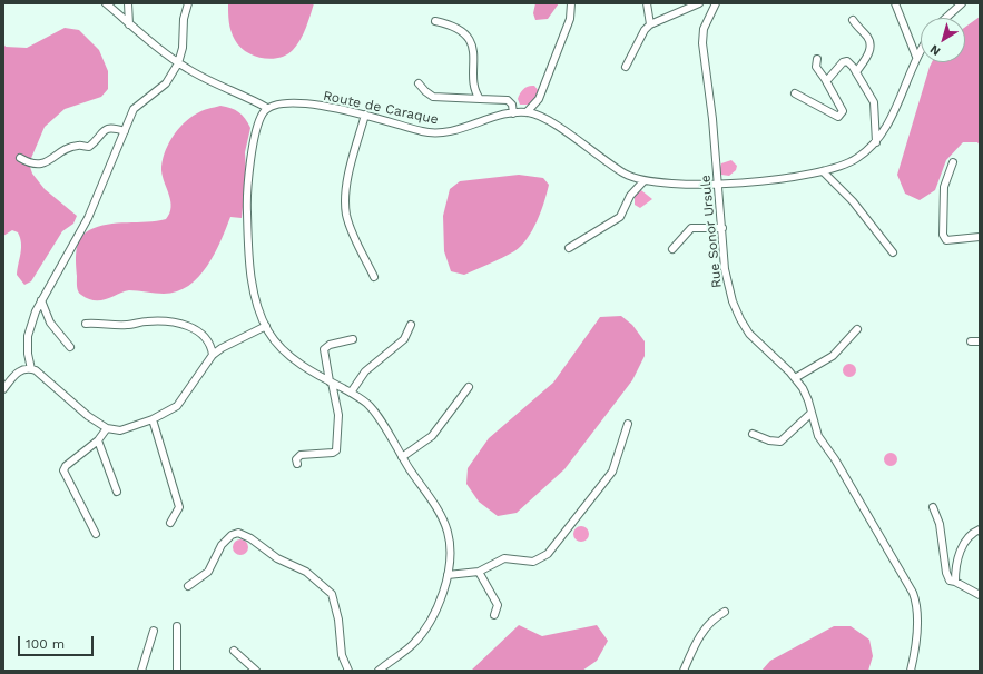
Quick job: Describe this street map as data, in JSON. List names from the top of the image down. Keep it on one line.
{"streets":{"street":["Route de Caraque","Rue Sonor Ursule"]},"crossings":[["Route de Caraque","Rue Sonor Ursule"]],"scale_bar":"100 m","north":"bottom left"}
